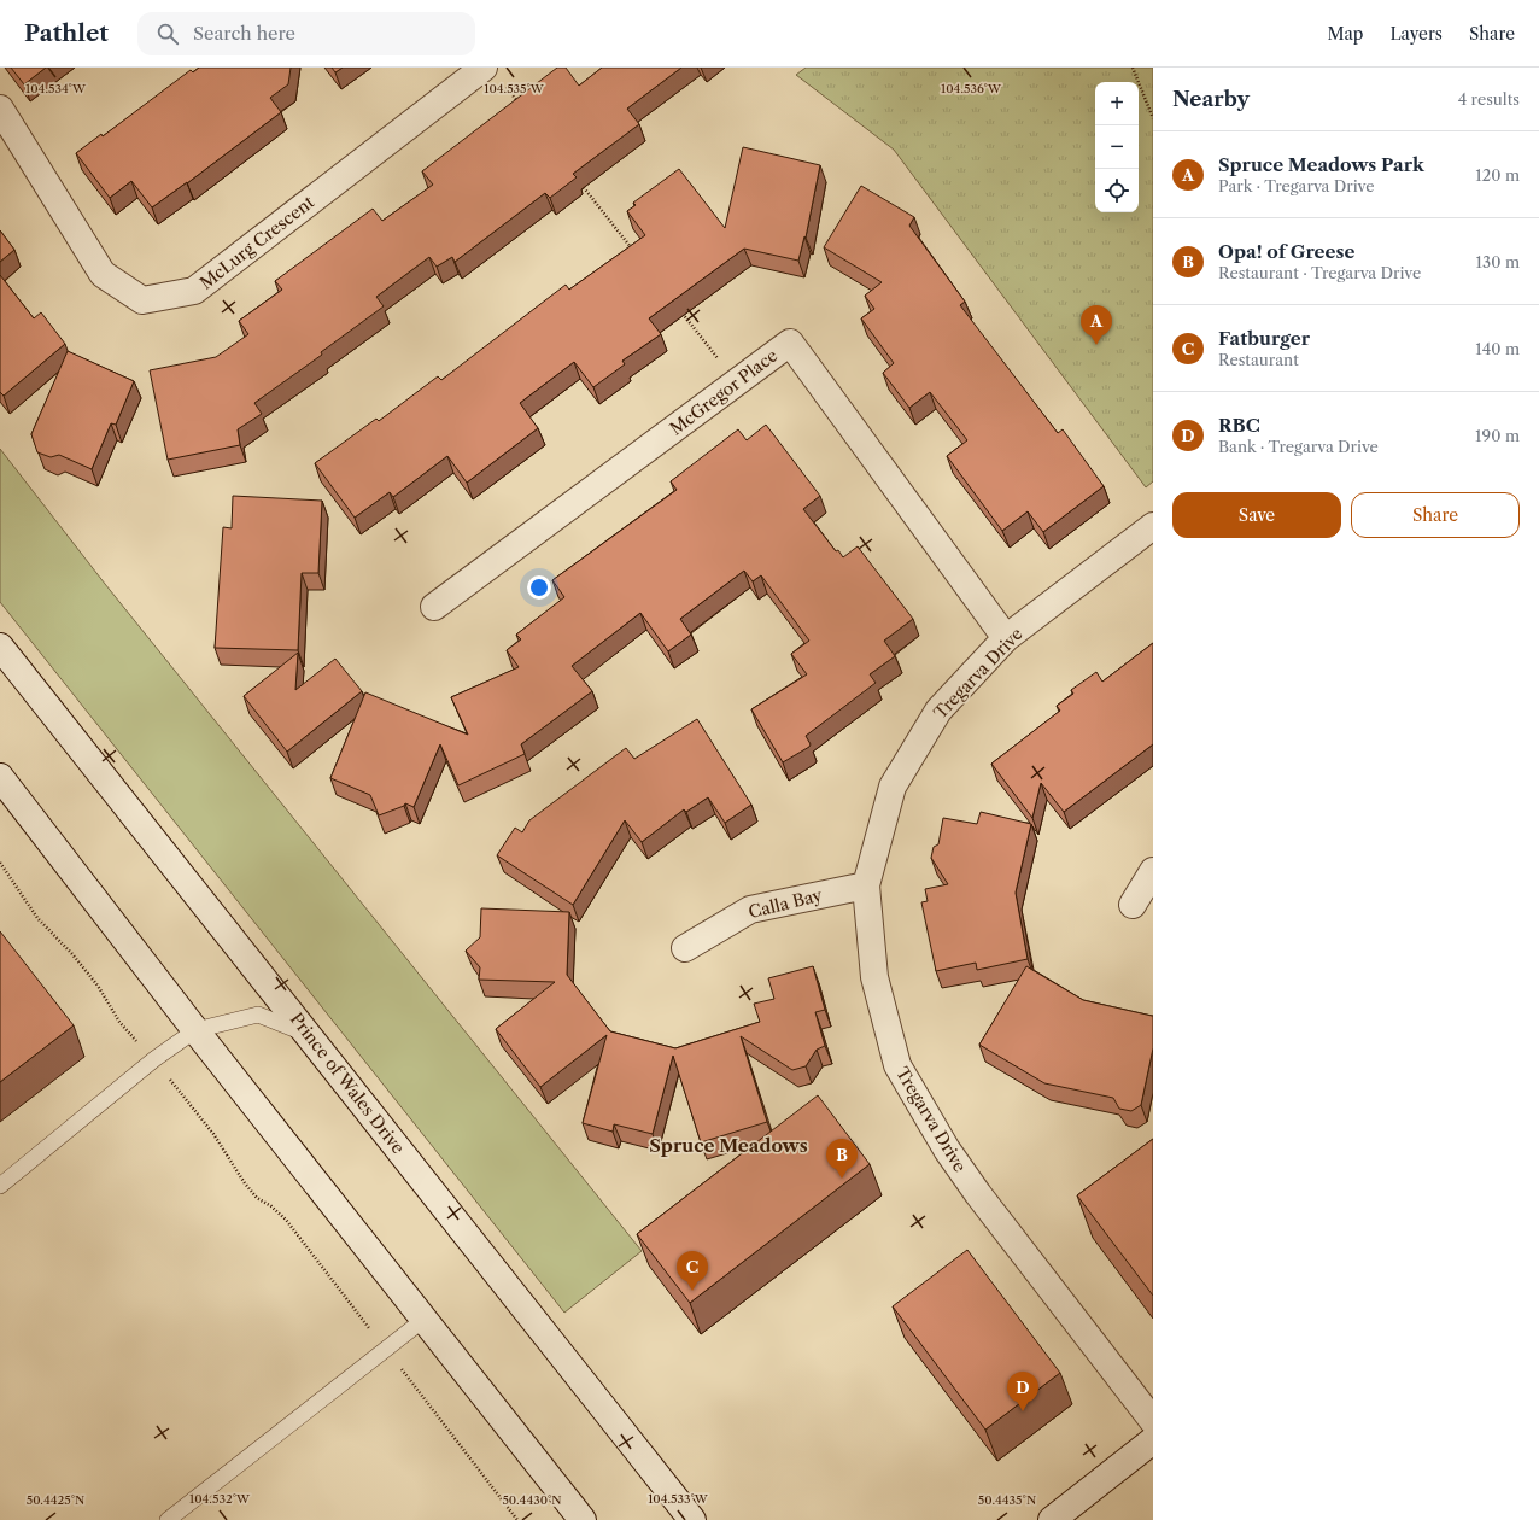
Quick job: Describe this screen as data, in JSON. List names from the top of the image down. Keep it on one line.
{"streets":{"street":["McLurg Crescent","McGregor Place","Tregarva Drive","Calla Bay","Prince of Wales Drive"]},"crossings":[["McGregor Place","Tregarva Drive"],["Tregarva Drive","Calla Bay"]],"districts":["Spruce Meadows"],"page":{"header":"Pathlet","search":"Search here","nav":["Map","Layers","Share"],"heading":["Nearby","4 results"],"map_buttons":["+","−"],"list":[{"mark":"A","name":"Spruce Meadows Park","note":"Park · Tregarva Drive","value":"120 m"},{"mark":"B","name":"Opa! of Greese","note":"Restaurant · Tregarva Drive","value":"130 m"},{"mark":"C","name":"Fatburger","note":"Restaurant","value":"140 m"},{"mark":"D","name":"RBC","note":"Bank · Tregarva Drive","value":"190 m"}],"pins":["A","B","C","D"],"buttons":["Save","Share"]},"coordinates":["104.535°W","104.536°W","104.534°W","104.532°W","104.533°W","50.4425°N","50.4430°N","50.4435°N"]}
